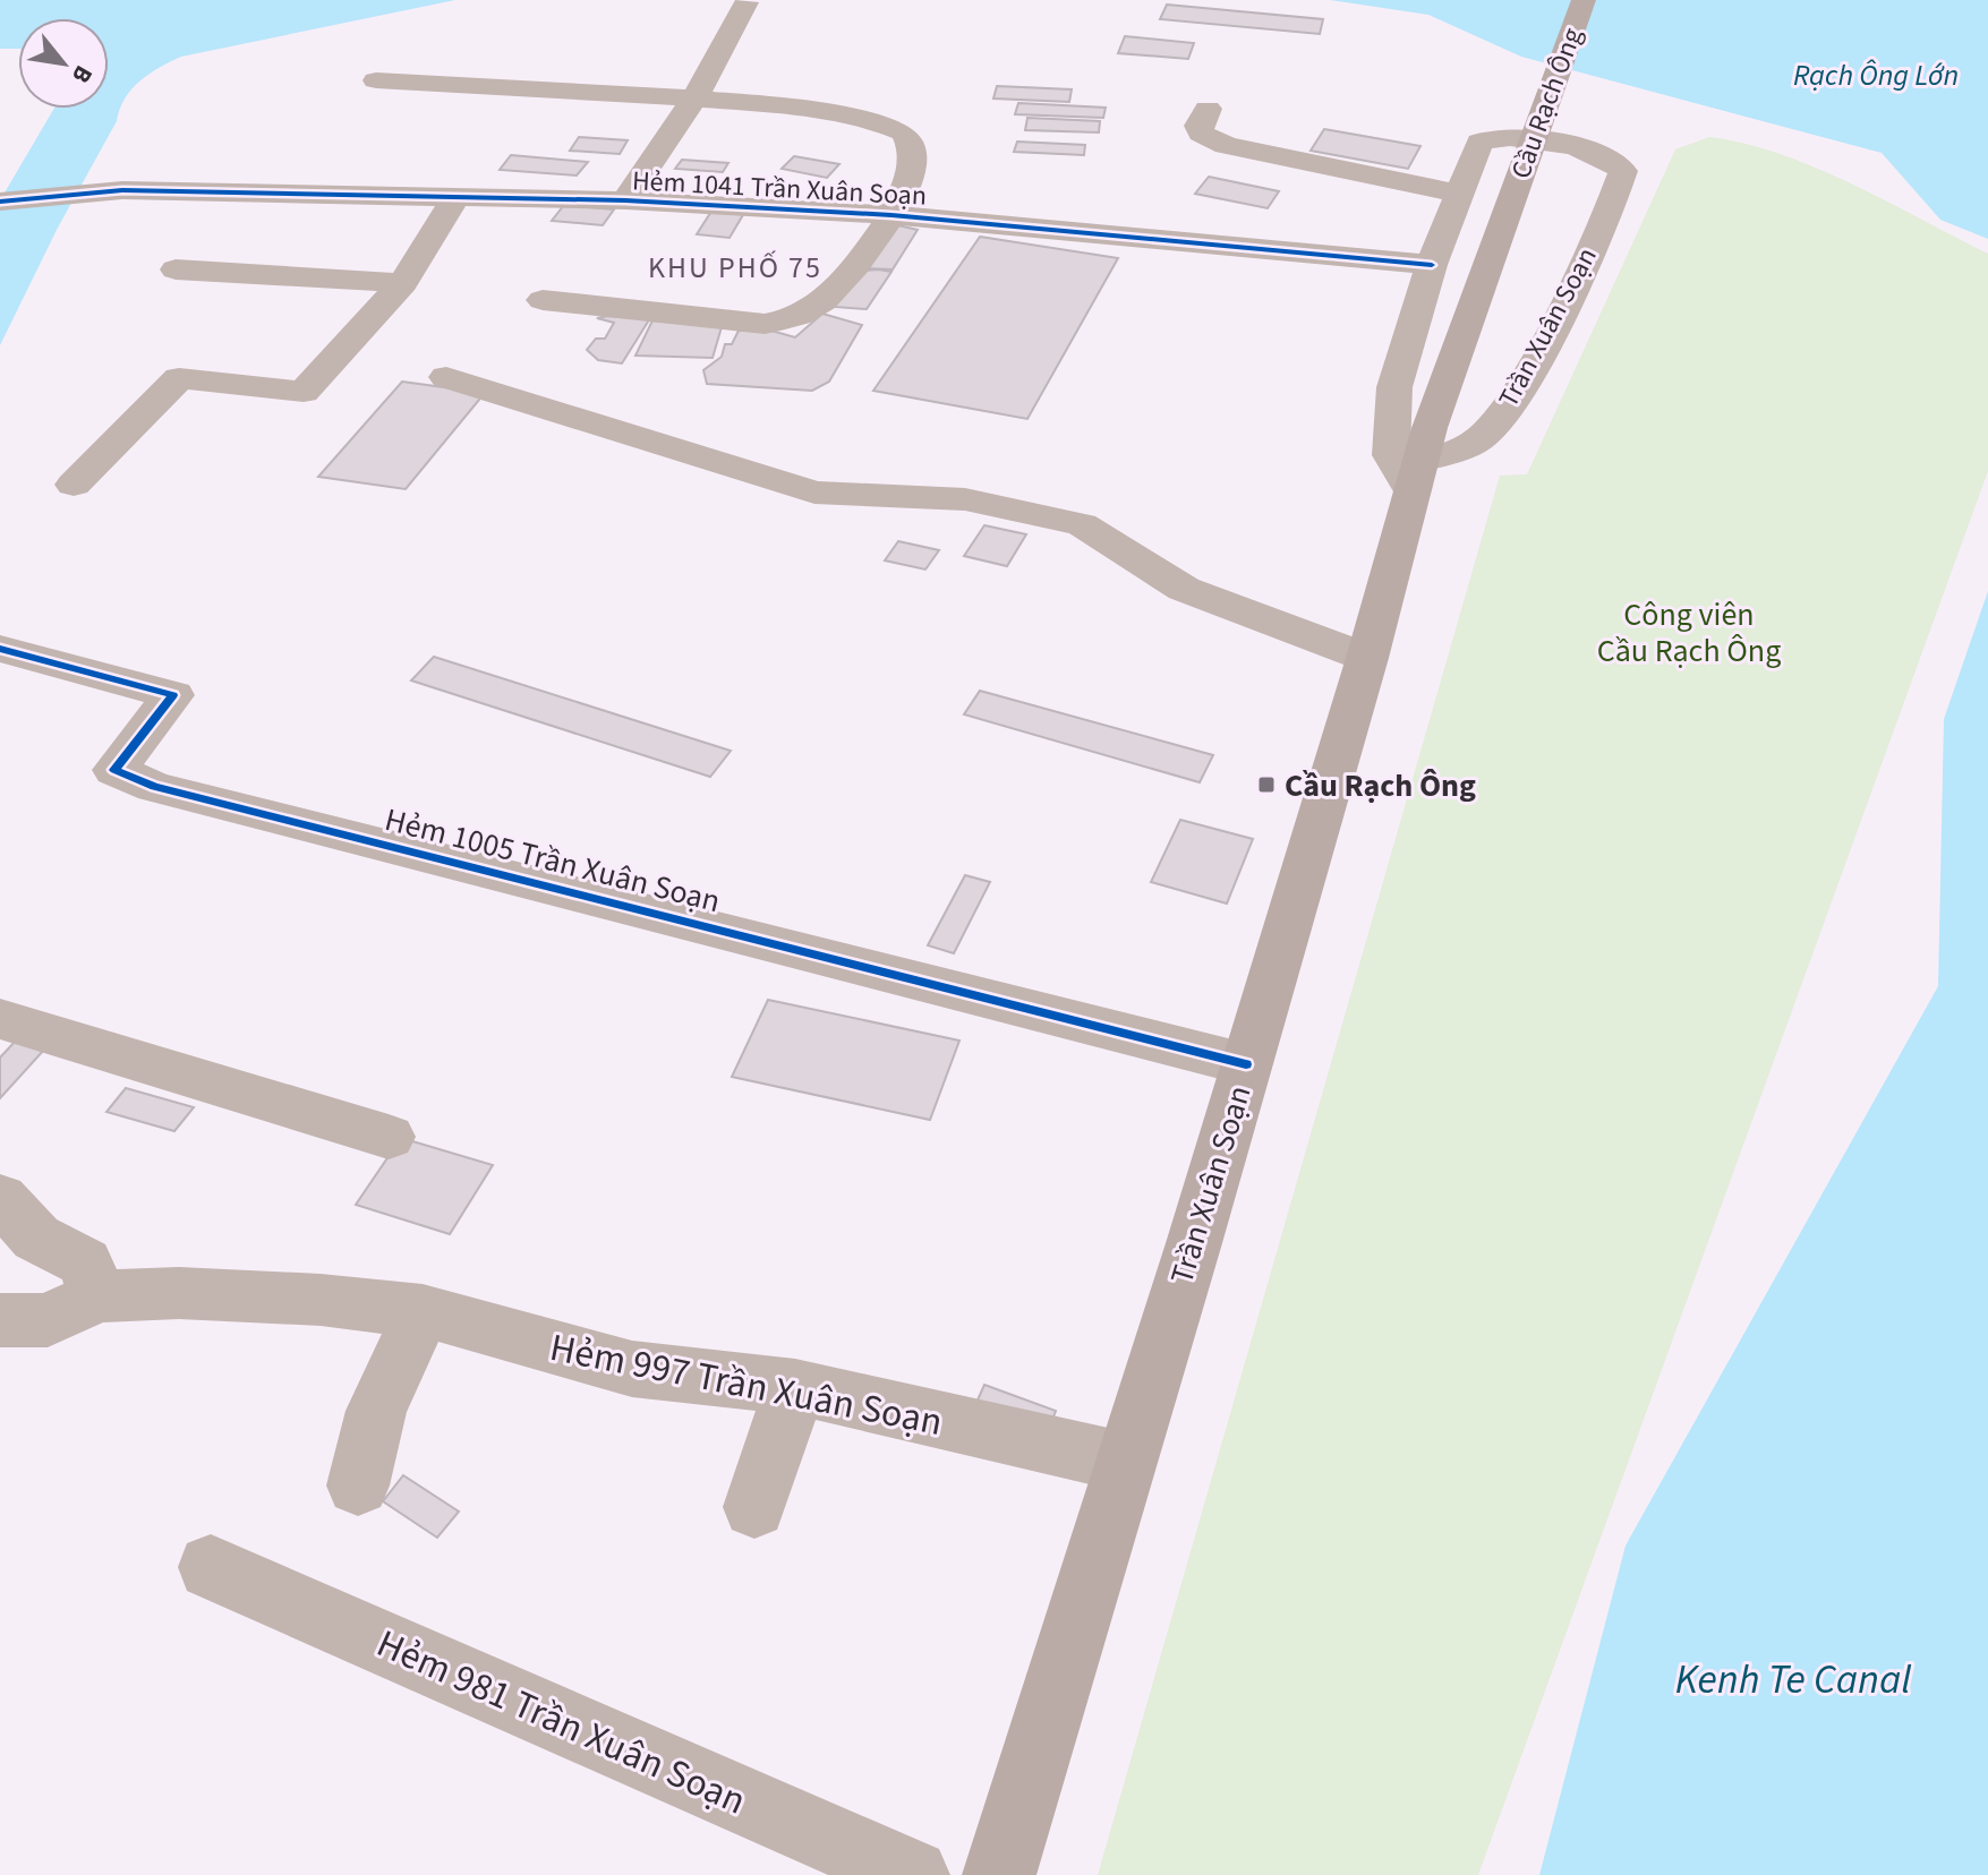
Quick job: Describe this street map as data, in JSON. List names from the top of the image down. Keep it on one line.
{"streets":{"main road":["Cầu Rạch Ông","Trần Xuân Soạn"],"street":["Hẻm 1041 Trần Xuân Soạn","Hẻm 1005 Trần Xuân Soạn","Hẻm 997 Trần Xuân Soạn","Hẻm 981 Trần Xuân Soạn"]},"crossings":[["Cầu Rạch Ông","Trần Xuân Soạn"],["Trần Xuân Soạn","Hẻm 1005 Trần Xuân Soạn"],["Trần Xuân Soạn","Hẻm 997 Trần Xuân Soạn"]],"districts":["KHU PHỐ 75"],"water":["Rạch Ông Lớn","Kenh Te Canal"],"parks":["Công viên Cầu Rạch Ông"],"places":{"transit":["Cầu Rạch Ông"]},"north":"bottom right"}
